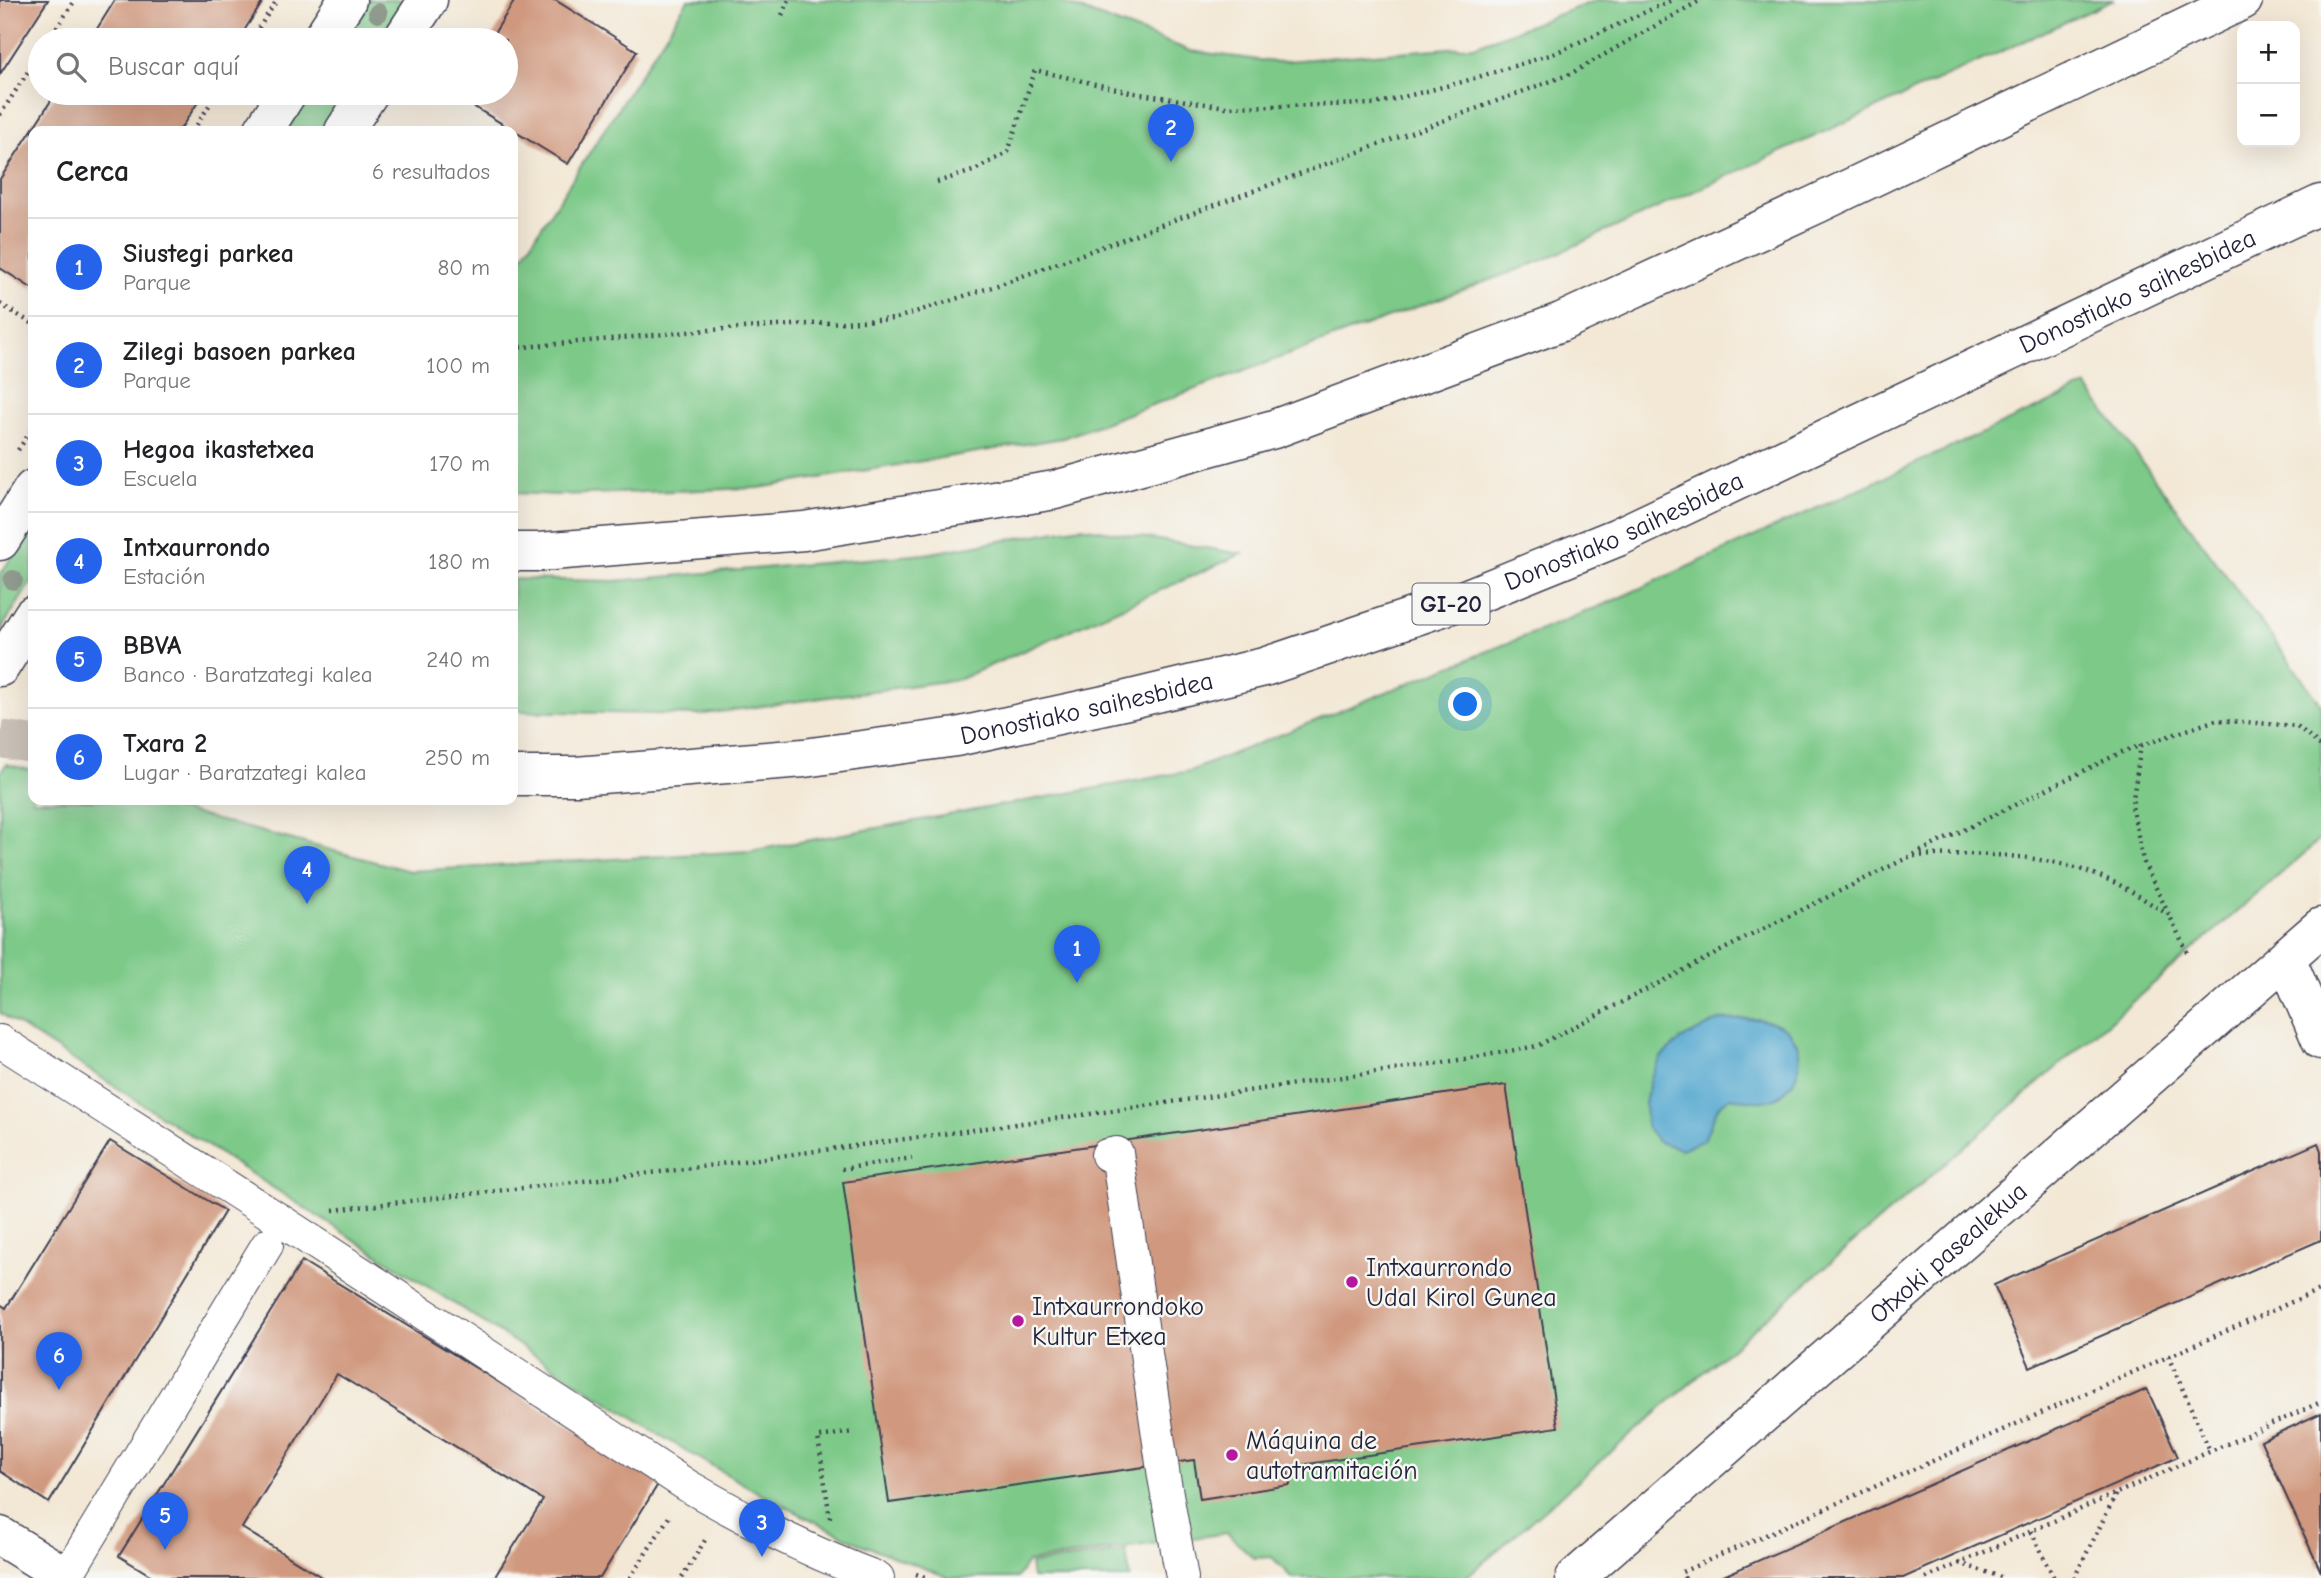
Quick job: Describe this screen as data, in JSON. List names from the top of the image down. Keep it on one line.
{"streets":{"main road":["Donostiako saihesbidea","GI-20","Otxoki pasealekua"]},"places":["Intxaurrondo Udal Kirol Gunea","Intxaurrondoko Kultur Etxea","Máquina de autotramitación"],"page":{"map_buttons":["+","−"],"search":"Buscar aquí","pins":["2","4","1","6","5","3"],"heading":["Cerca","6 resultados"],"list":[{"mark":"1","name":"Siustegi parkea","note":"Parque","value":"80 m"},{"mark":"2","name":"Zilegi basoen parkea","note":"Parque","value":"100 m"},{"mark":"3","name":"Hegoa ikastetxea","note":"Escuela","value":"170 m"},{"mark":"4","name":"Intxaurrondo","note":"Estación","value":"180 m"},{"mark":"5","name":"BBVA","note":"Banco · Baratzategi kalea","value":"240 m"},{"mark":"6","name":"Txara 2","note":"Lugar · Baratzategi kalea","value":"250 m"}]}}
